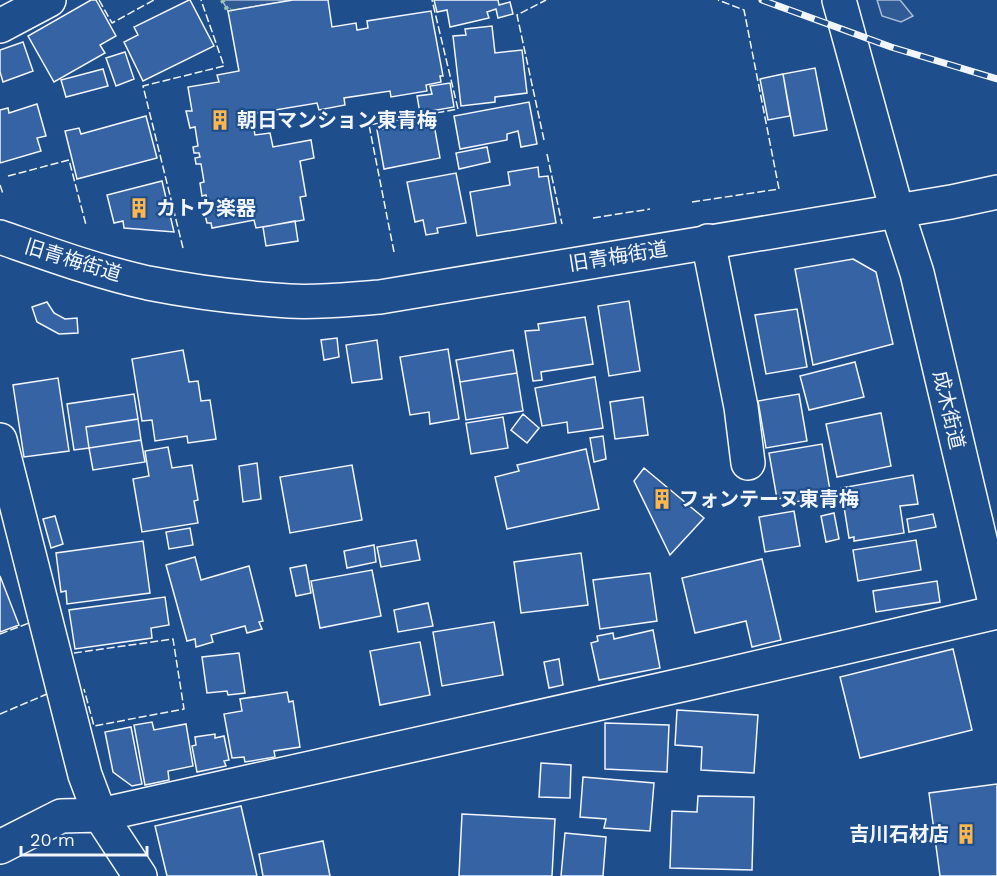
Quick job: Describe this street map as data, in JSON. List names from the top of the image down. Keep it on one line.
{"streets":{"street":["旧青梅街道","成木街道"]},"crossings":[["旧青梅街道","成木街道"]],"places":{"building":["朝日マンション東青梅","カトウ楽器","フォンテーヌ東青梅","吉川石材店"]},"scale_bar":"20 m"}
